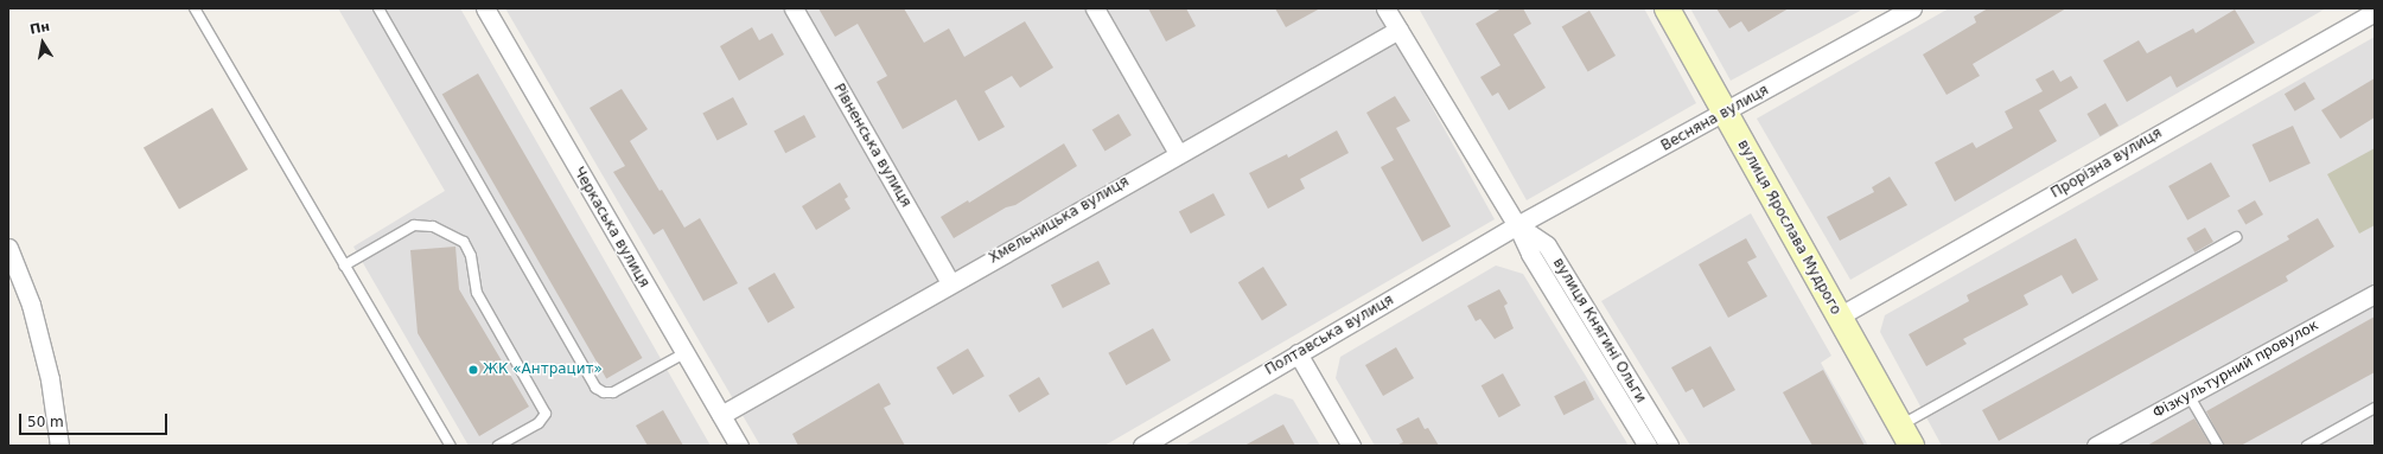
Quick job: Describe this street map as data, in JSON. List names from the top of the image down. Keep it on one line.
{"streets":{"main road":["вулиця Ярослава Мудрого"],"street":["Весняна вулиця","Рівненська вулиця","Прорізна вулиця","Хмельницька вулиця","Черкаська вулиця","вулиця Княгині Ольги","Полтавська вулиця","Фізкультурний провулок"]},"crossings":[["Весняна вулиця","вулиця Ярослава Мудрого"],["Весняна вулиця","вулиця Княгині Ольги"],["Весняна вулиця","Полтавська вулиця"],["Рівненська вулиця","Хмельницька вулиця"],["Прорізна вулиця","вулиця Ярослава Мудрого"],["Хмельницька вулиця","Черкаська вулиця"],["Хмельницька вулиця","вулиця Княгині Ольги"],["вулиця Княгині Ольги","Полтавська вулиця"]],"places":["ЖК «Антрацит»"],"scale_bar":"50 m","north":"top"}
